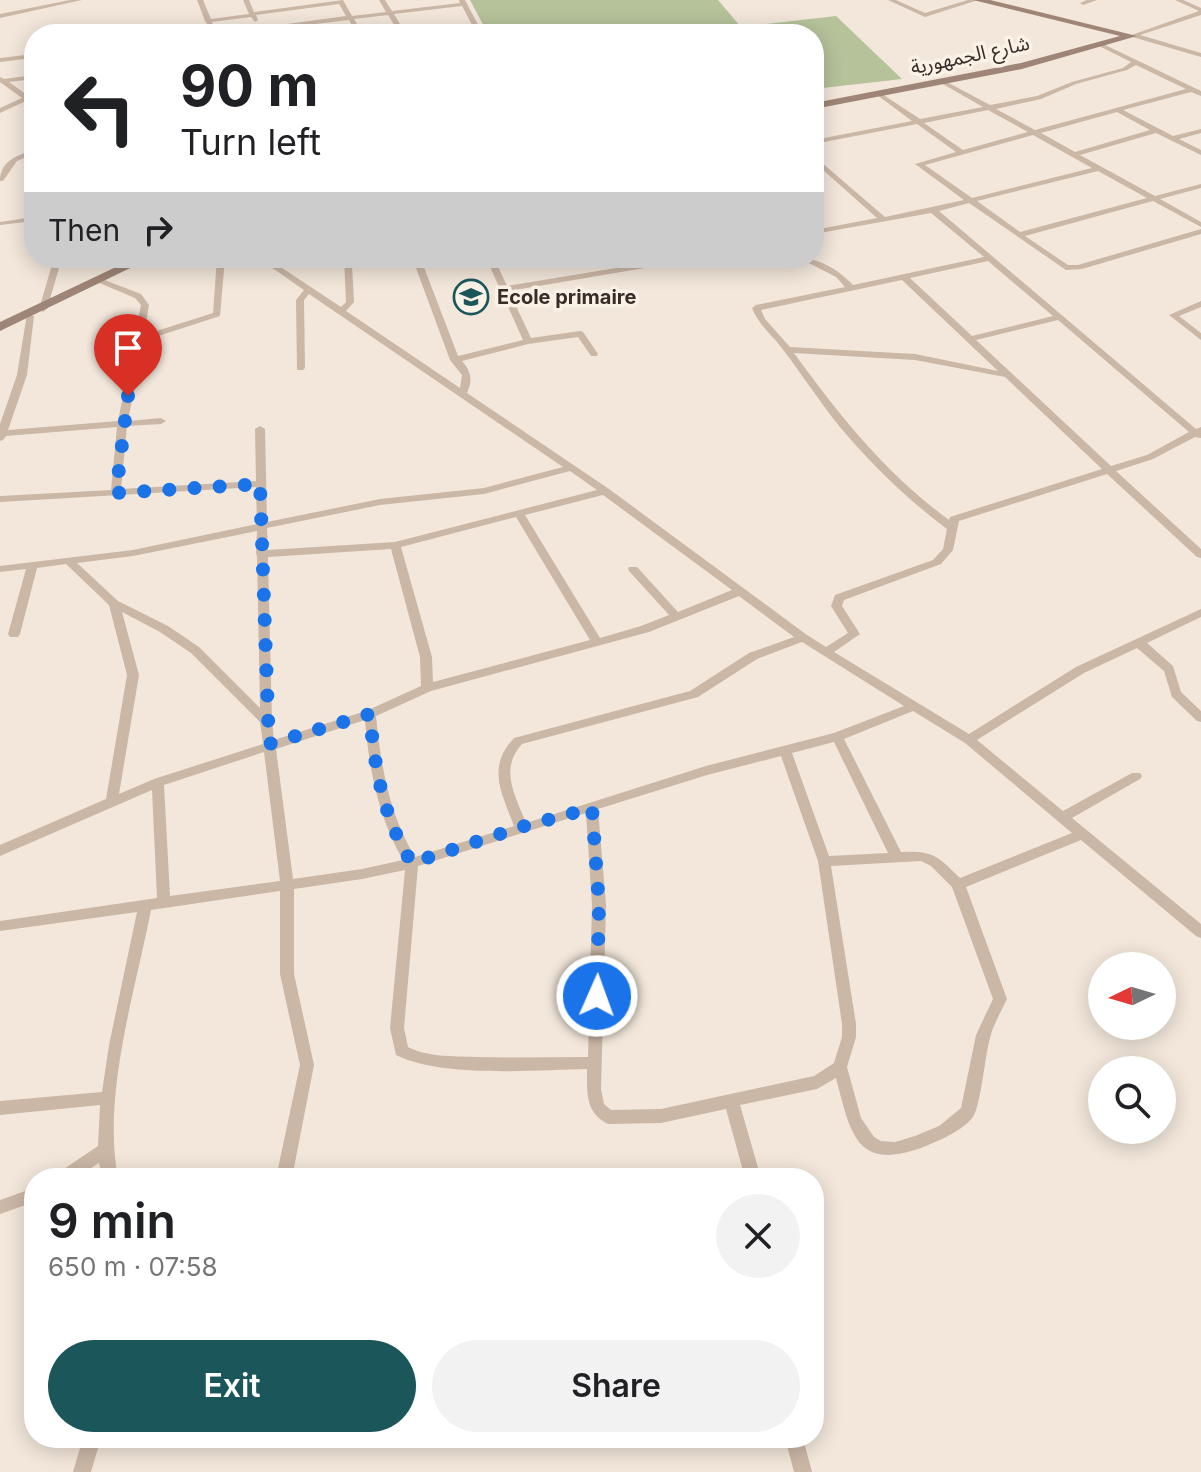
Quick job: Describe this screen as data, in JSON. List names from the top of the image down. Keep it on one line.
{"streets":{"main road":["شارع الجمهورية"]},"places":{"school or university":["Ecole primaire"]},"north":"left","page":{"turn":["90 m","Turn left"],"then":"Then","heading":["9 min","650 m · 07:58"],"buttons":["Exit","Share"]}}
